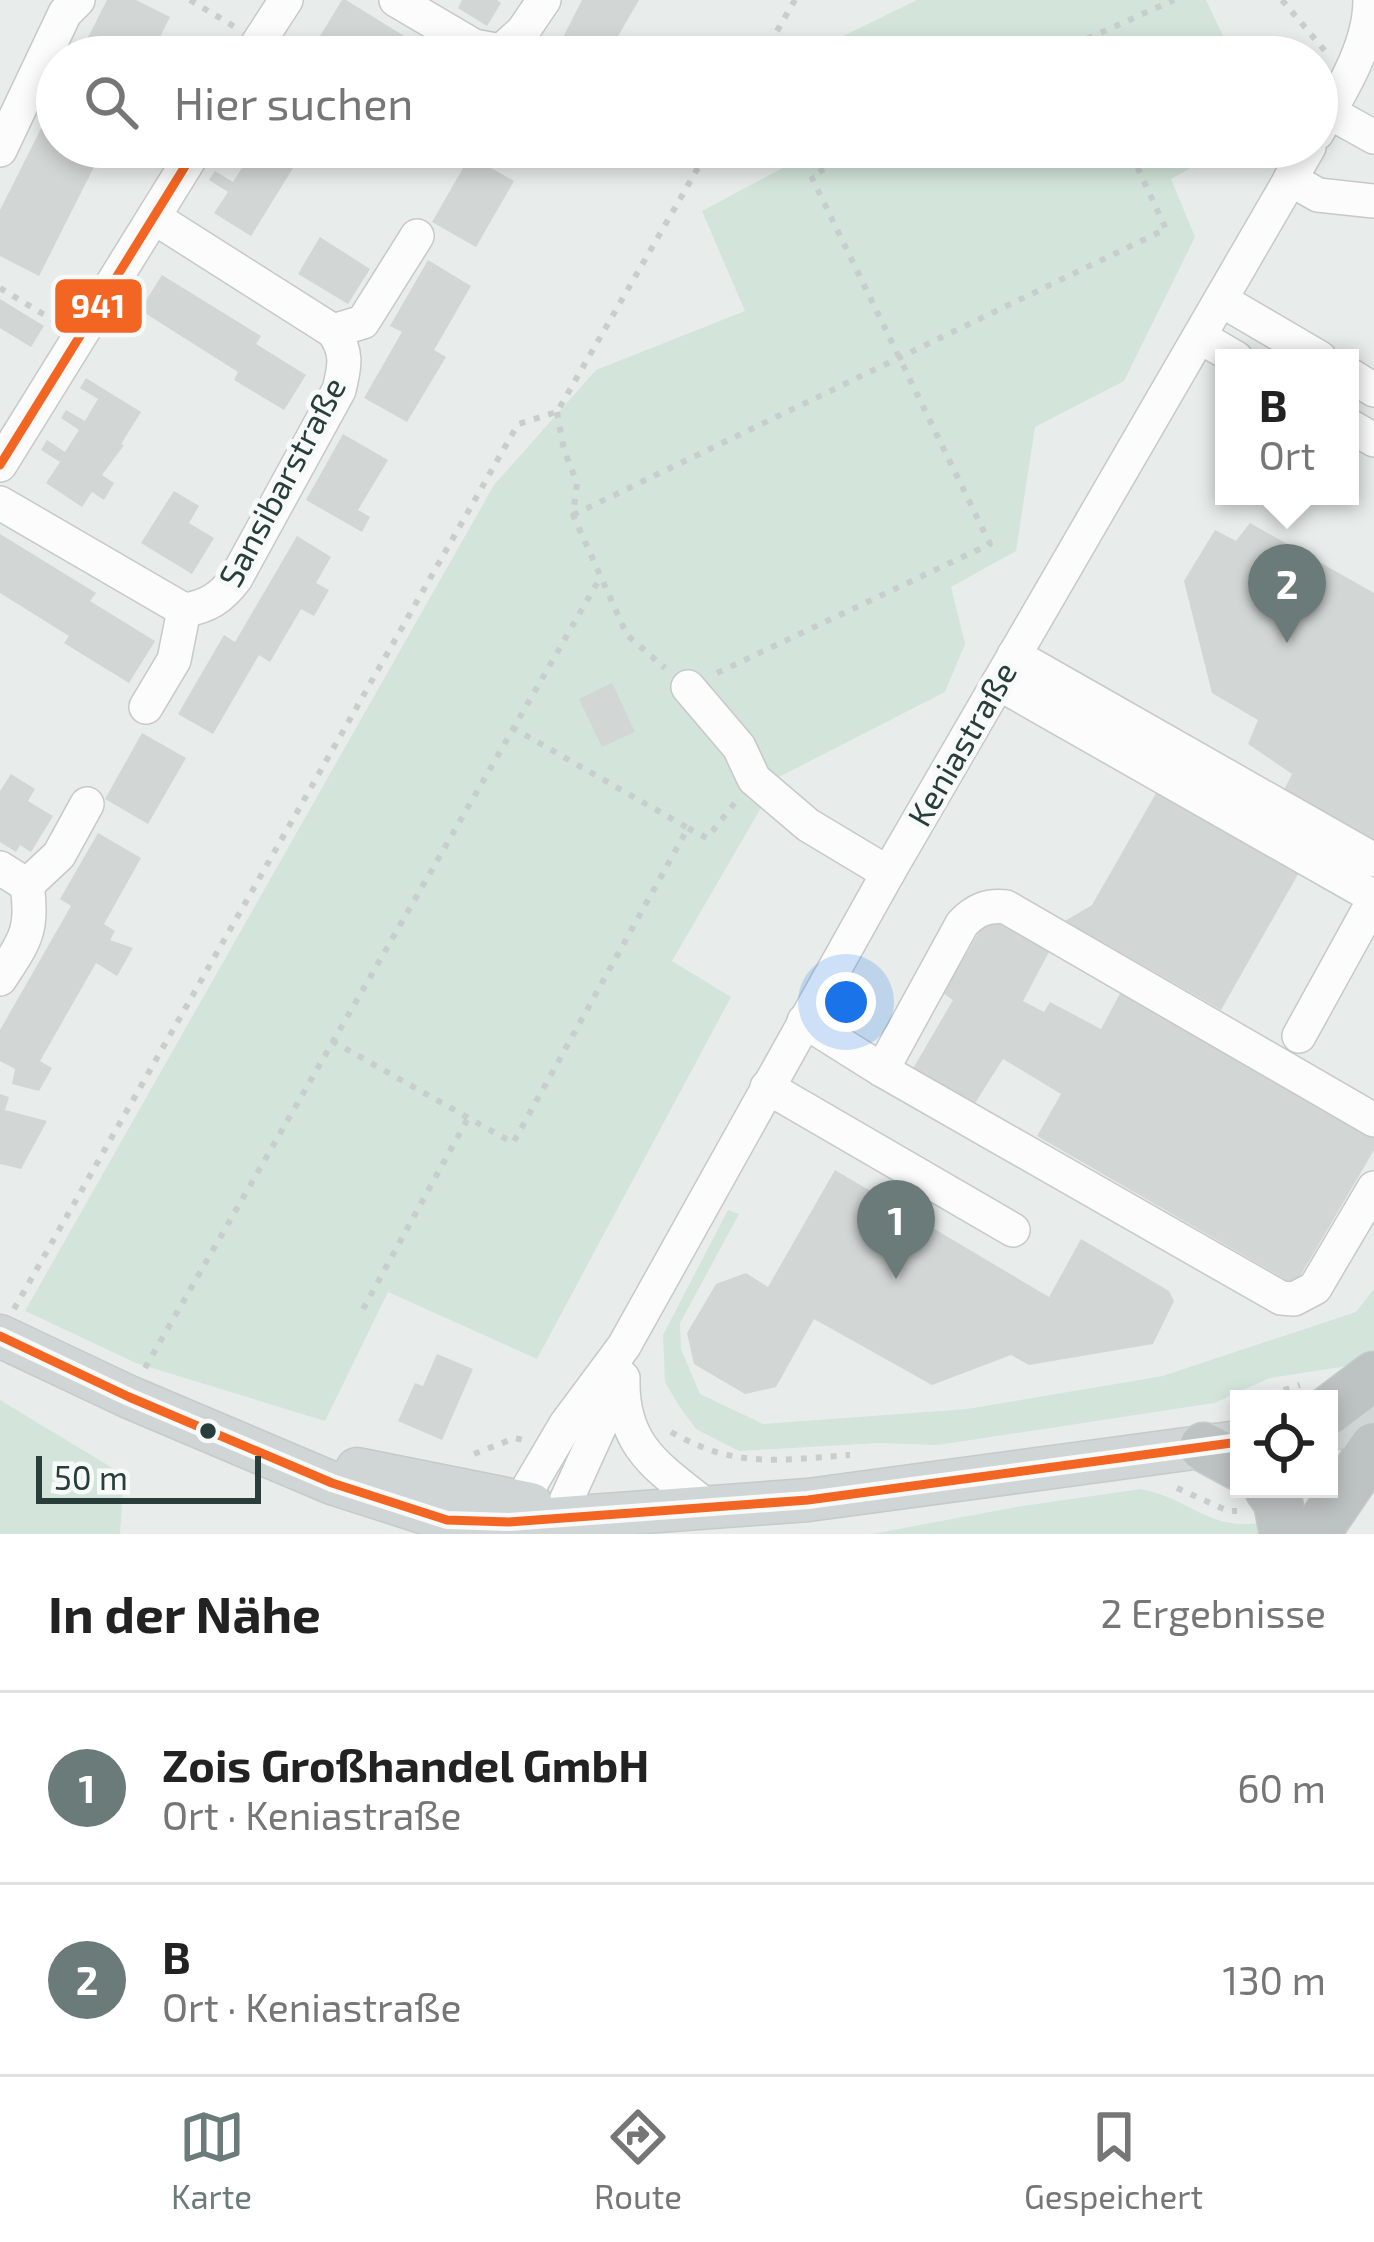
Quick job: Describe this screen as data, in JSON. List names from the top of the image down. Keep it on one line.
{"streets":{"street":["Sansibarstraße","Keniastraße"]},"lines":["transit line 941"],"scale_bar":"50 m","page":{"search":"Hier suchen","popup":["B","Ort"],"pins":["2","1"],"scale":"50 m","heading":["In der Nähe","2 Ergebnisse"],"list":[{"mark":"1","name":"Zois Großhandel GmbH","note":"Ort · Keniastraße","value":"60 m"},{"mark":"2","name":"B","note":"Ort · Keniastraße","value":"130 m"}],"nav":["Karte","Route","Gespeichert"]}}
